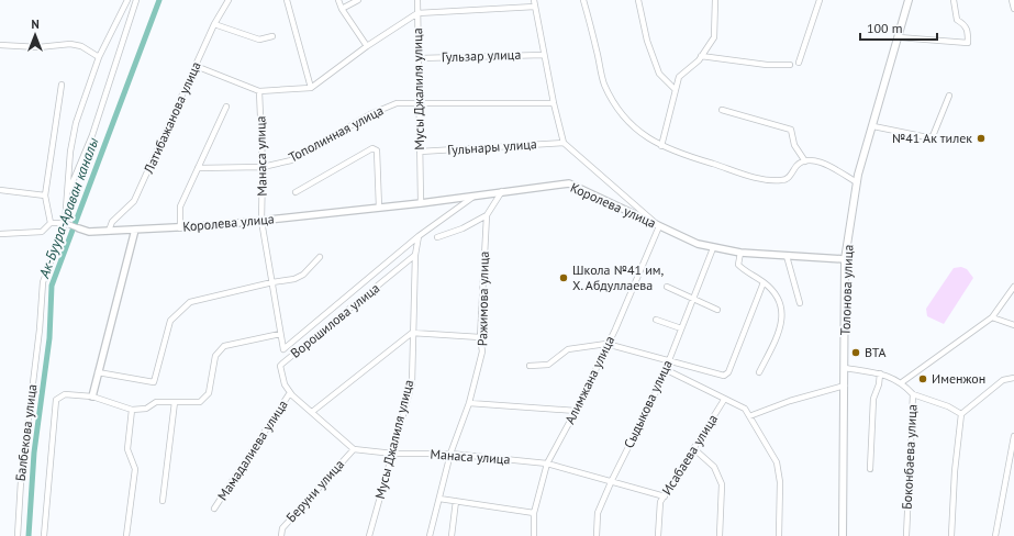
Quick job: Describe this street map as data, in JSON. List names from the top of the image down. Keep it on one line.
{"streets":{"main road":["Толонова улица"],"street":["Гульзар улица","Мусы Джалиля улица","Латибажанова улица","Тополинная улица","Гульнары улица","Манаса улица","Королева улица","Ражимова улица","Ворошилова улица","Алимжана улица","Сыдыкова улица","Балбекова улица","Мамадалиева улица","Исабаева улица","Боконбаева улица","Беруни улица"]},"crossings":[["Гульзар улица","Мусы Джалиля улица"],["Мусы Джалиля улица","Тополинная улица"],["Мусы Джалиля улица","Гульнары улица"],["Мусы Джалиля улица","Манаса улица"],["Мусы Джалиля улица","Королева улица"],["Мусы Джалиля улица","Ворошилова улица"],["Латибажанова улица","Королева улица"],["Тополинная улица","Манаса улица"],["Манаса улица","Королева улица"],["Манаса улица","Ражимова улица"],["Манаса улица","Ворошилова улица"],["Манаса улица","Алимжана улица"],["Манаса улица","Сыдыкова улица"],["Манаса улица","Исабаева улица"],["Манаса улица","Беруни улица"],["Королева улица","Толонова улица"],["Королева улица","Ражимова улица"],["Королева улица","Ворошилова улица"],["Королева улица","Алимжана улица"],["Королева улица","Сыдыкова улица"],["Ворошилова улица","Мамадалиева улица"]],"water":["Ак-Буура-Араван каналы"],"places":["№41 Ак тилек","Школа №41 им, Х. Абдуллаева","BTA","Именжон"],"scale_bar":"100 m","north":"top"}
